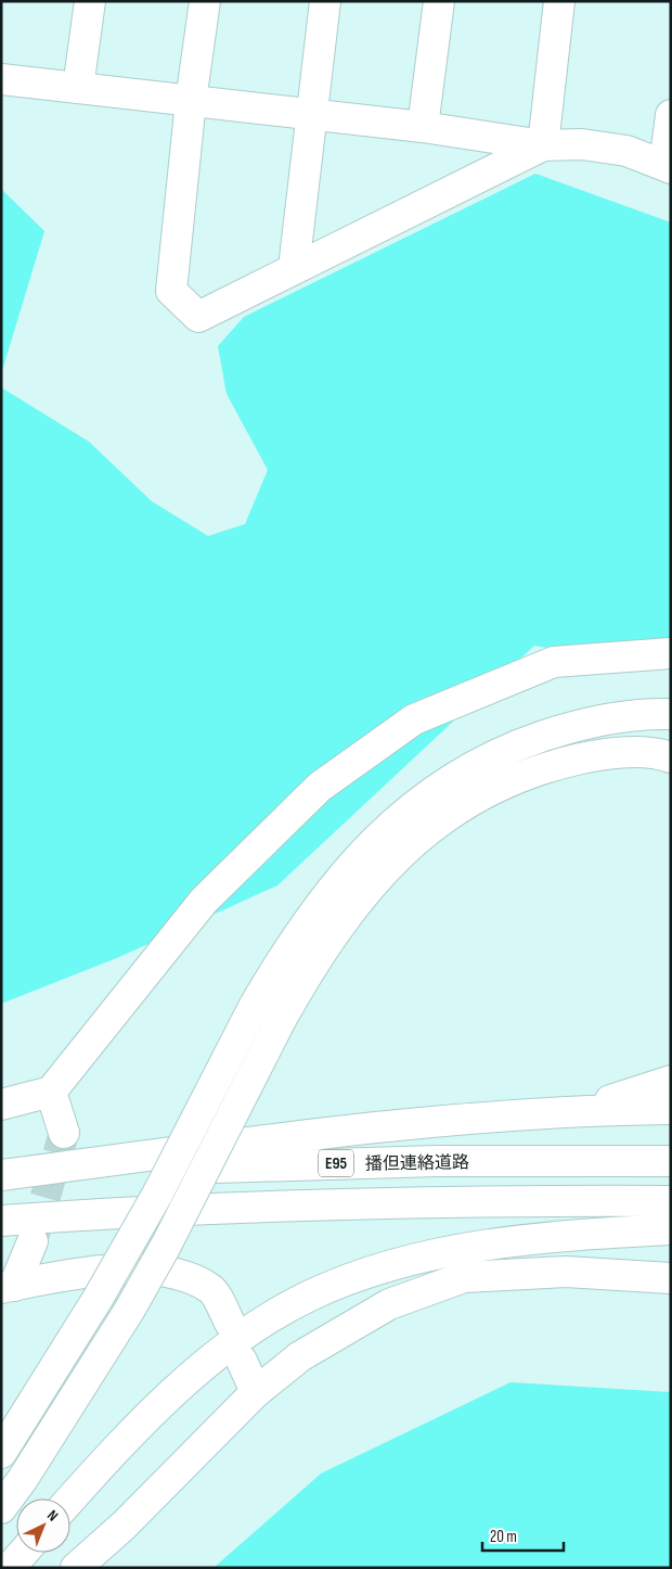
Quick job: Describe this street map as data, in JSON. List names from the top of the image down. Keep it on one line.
{"streets":{"main road":["播但連絡道路","E95"]},"scale_bar":"20 m","north":"top right"}
